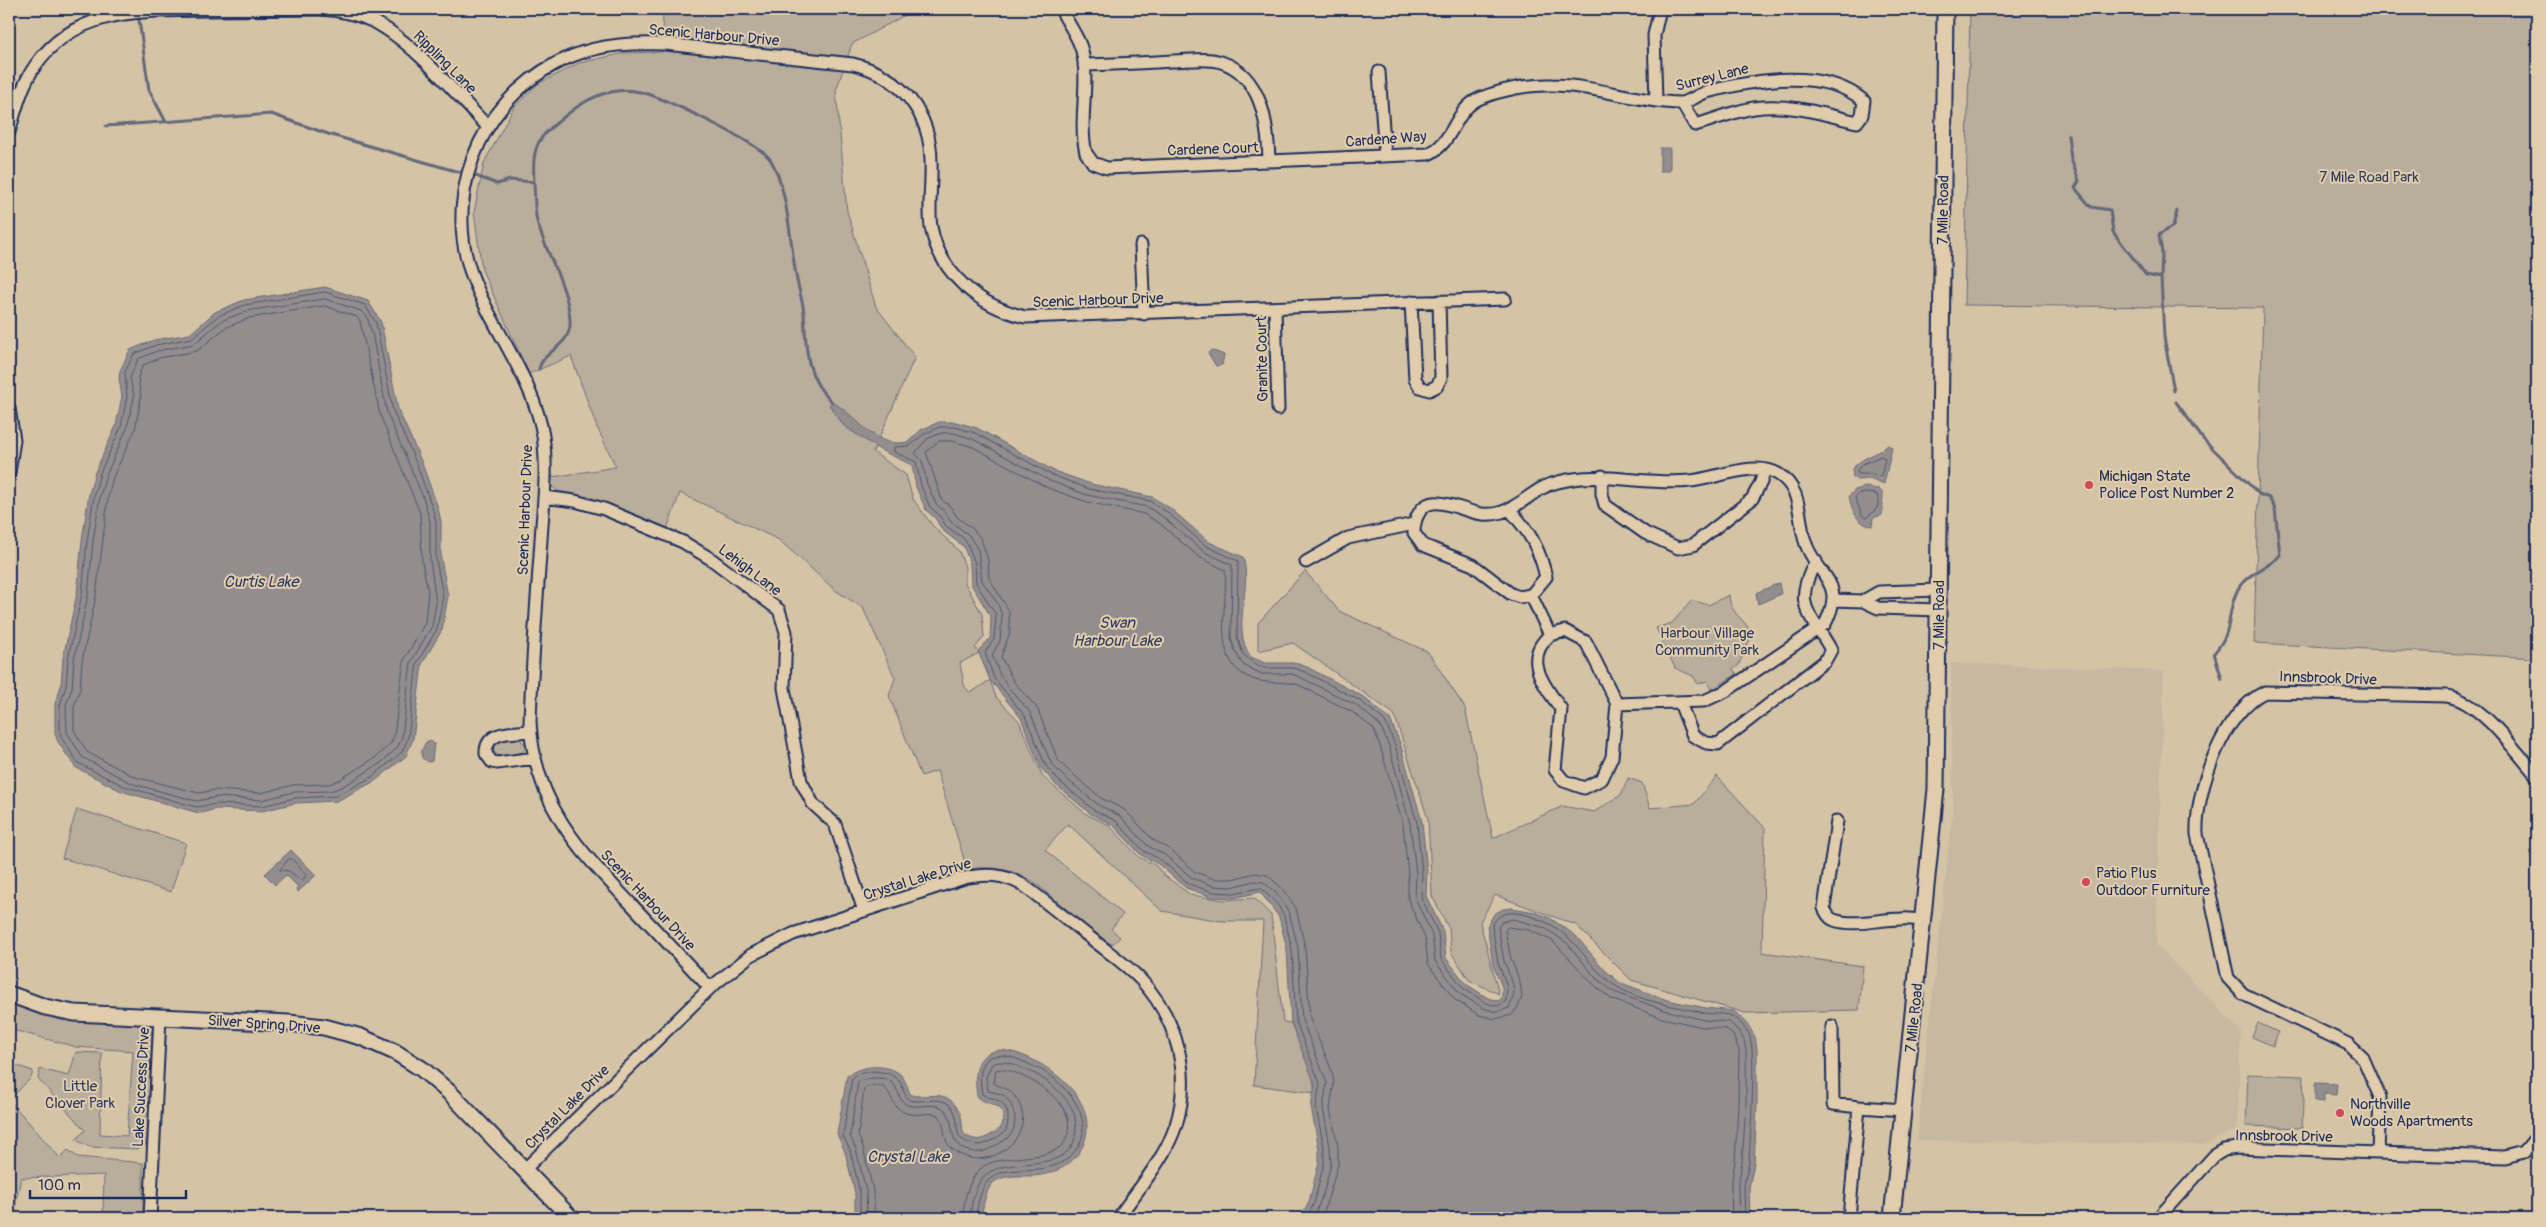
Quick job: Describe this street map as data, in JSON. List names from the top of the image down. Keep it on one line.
{"streets":{"street":["Scenic Harbour Drive","Rippling Lane","Surrey Lane","Cardene Way","Cardene Court","7 Mile Road","Granite Court","Lehigh Lane","Innsbrook Drive","Crystal Lake Drive","Silver Spring Drive","Lake Success Drive"]},"crossings":[["Scenic Harbour Drive","Rippling Lane"],["Scenic Harbour Drive","Granite Court"],["Scenic Harbour Drive","Lehigh Lane"],["Scenic Harbour Drive","Crystal Lake Drive"],["Surrey Lane","Cardene Way"],["Cardene Way","Cardene Court"],["Lehigh Lane","Crystal Lake Drive"],["Crystal Lake Drive","Silver Spring Drive"],["Silver Spring Drive","Lake Success Drive"]],"water":["Curtis Lake","Swan Harbour Lake","Crystal Lake"],"parks":["7 Mile Road Park","Harbour Village Community Park","Little Clover Park"],"places":["Michigan State Police Post Number 2","Patio Plus Outdoor Furniture","Northville Woods Apartments"],"scale_bar":"100 m"}
